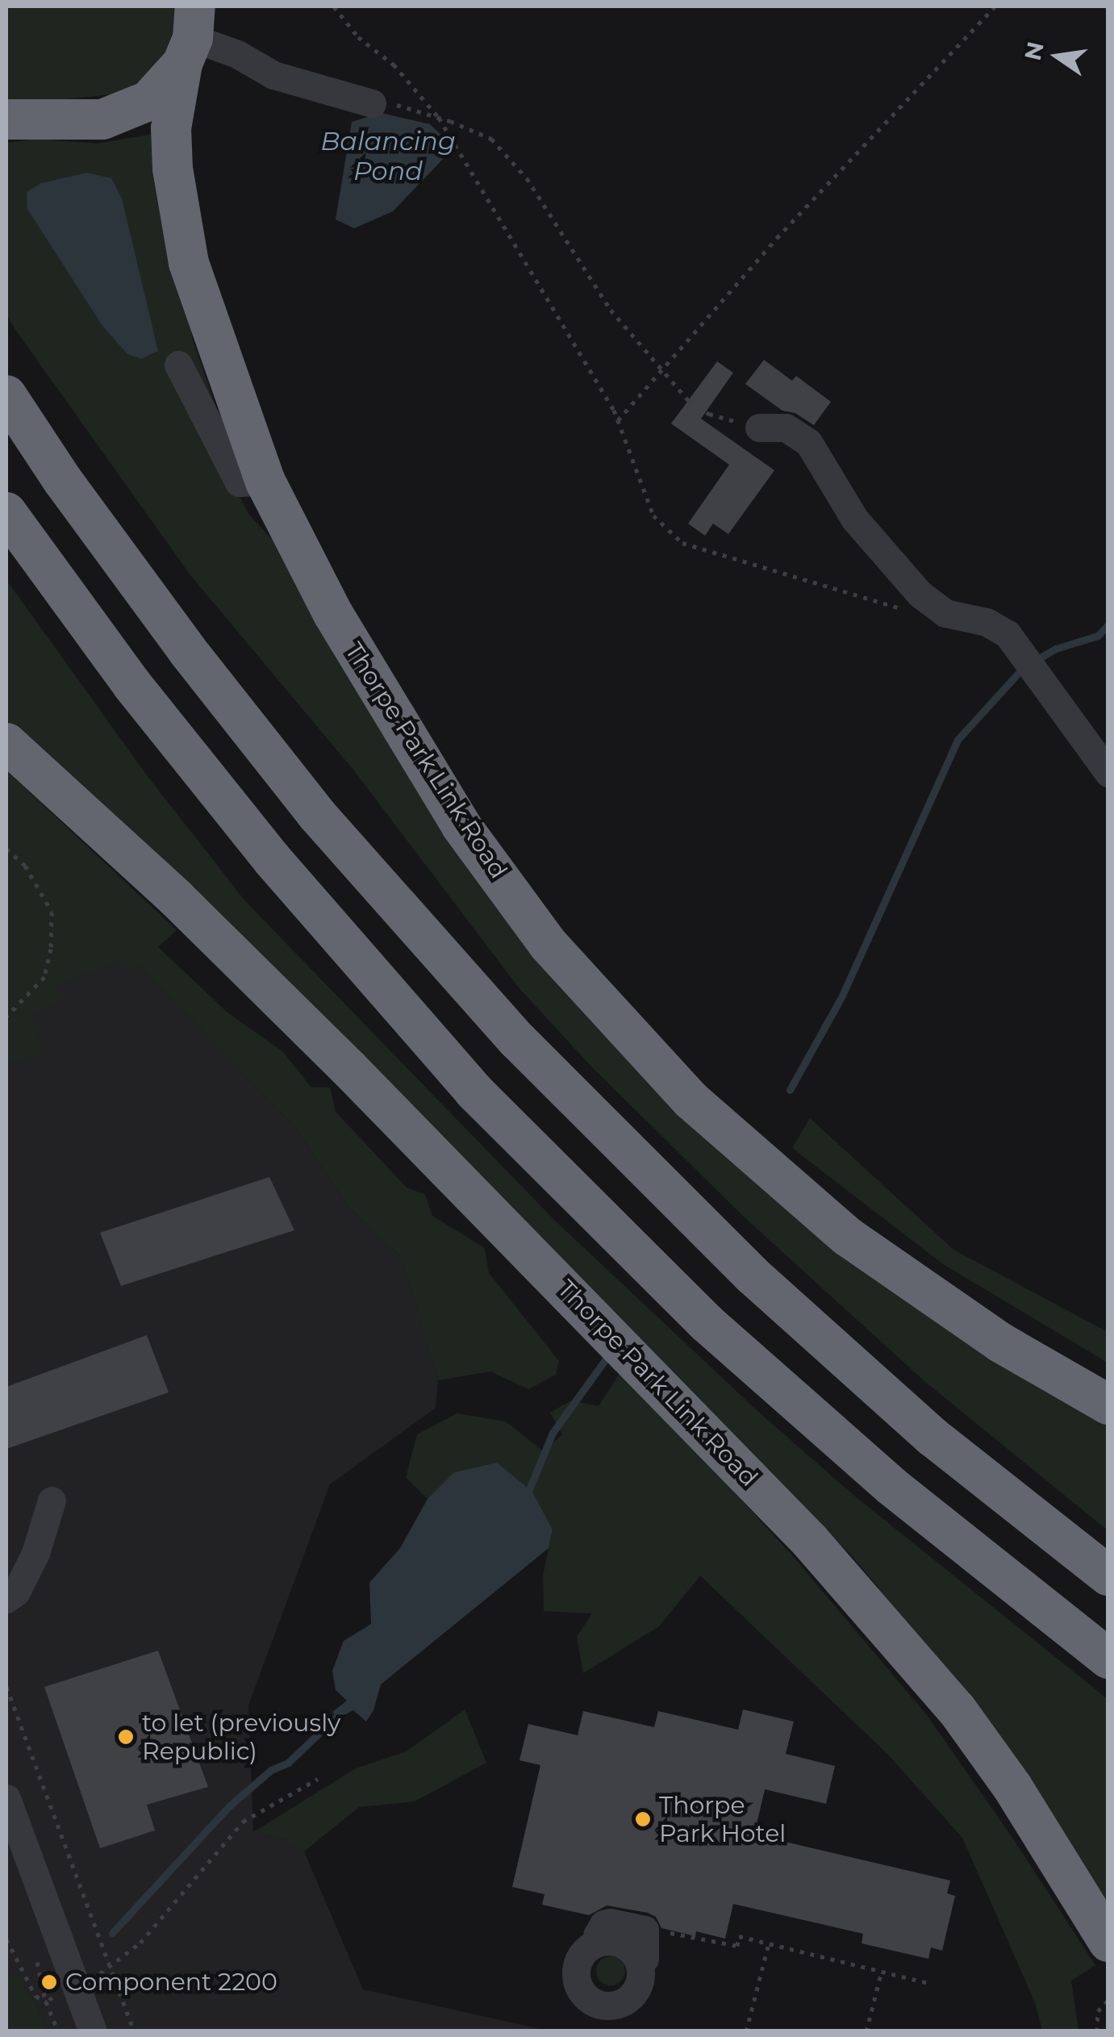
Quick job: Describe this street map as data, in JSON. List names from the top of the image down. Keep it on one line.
{"streets":{"highway":["Thorpe Park Link Road"]},"water":["Balancing Pond"],"places":["to let (previously Republic)","Thorpe Park Hotel","Component 2200"],"north":"left"}
